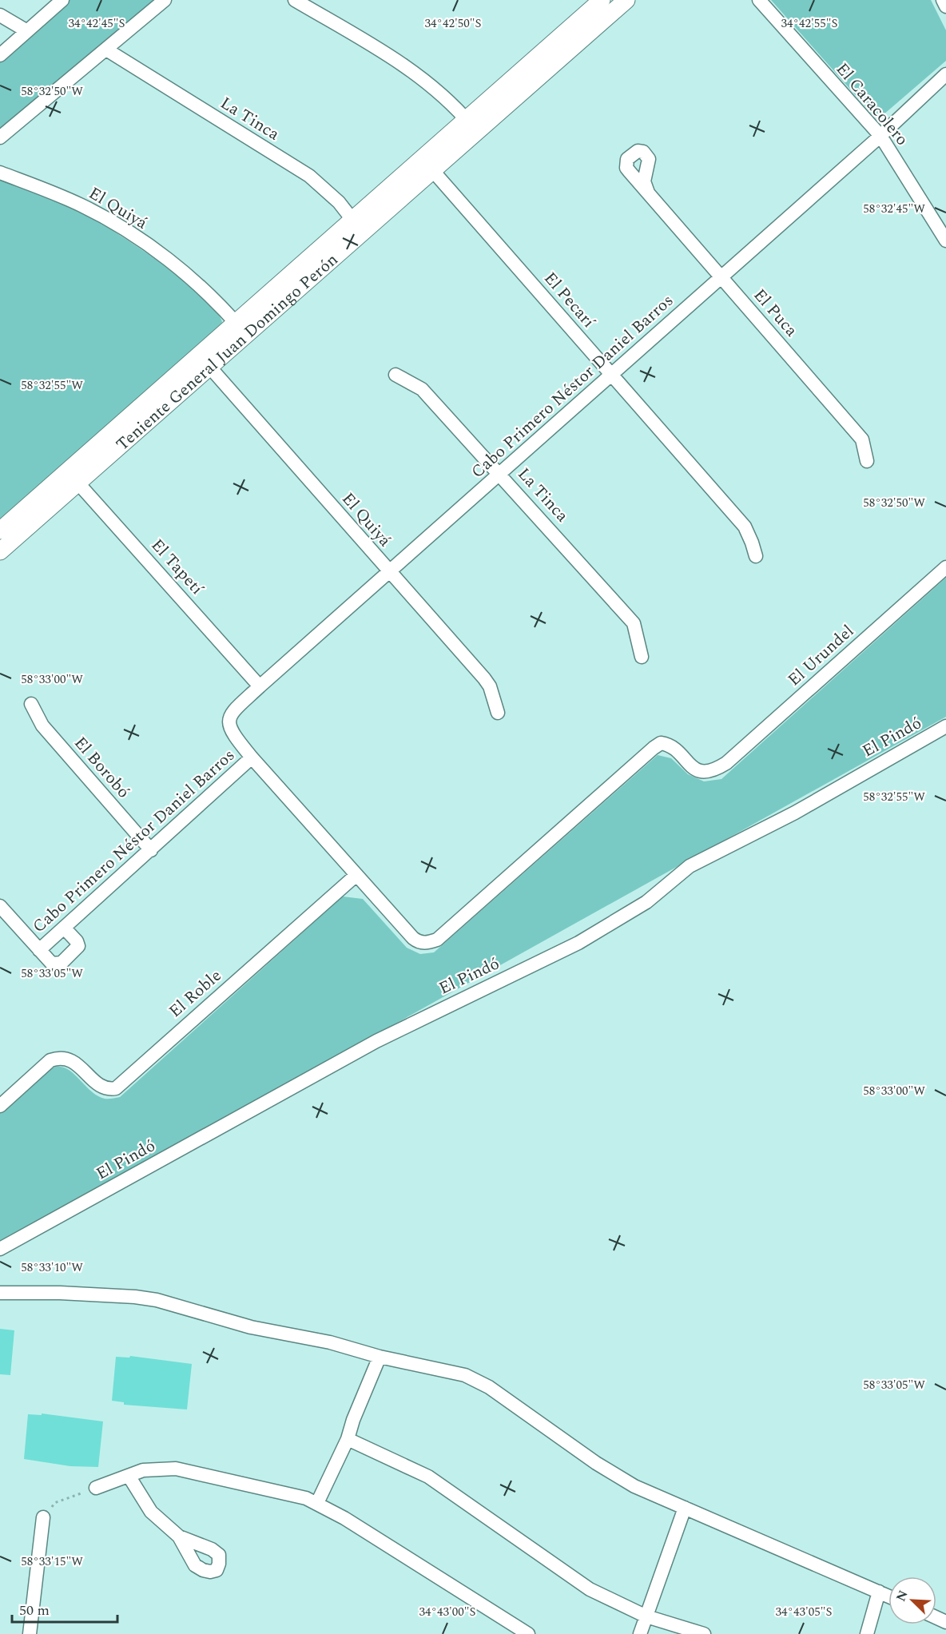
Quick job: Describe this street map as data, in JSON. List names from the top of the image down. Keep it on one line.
{"streets":{"main road":["Teniente General Juan Domingo Perón"],"street":["El Caracolero","La Tinca","El Quiyá","El Pecarí","El Puca","Cabo Primero Néstor Daniel Barros","El Tapetí","El Urundel","El Pindó","El Borobó","El Roble"]},"crossings":[["El Caracolero","Cabo Primero Néstor Daniel Barros"],["La Tinca","Teniente General Juan Domingo Perón"],["La Tinca","Cabo Primero Néstor Daniel Barros"],["El Quiyá","Teniente General Juan Domingo Perón"],["El Quiyá","Cabo Primero Néstor Daniel Barros"],["El Pecarí","Teniente General Juan Domingo Perón"],["El Pecarí","Cabo Primero Néstor Daniel Barros"],["El Puca","Cabo Primero Néstor Daniel Barros"],["Teniente General Juan Domingo Perón","El Tapetí"],["Cabo Primero Néstor Daniel Barros","El Tapetí"],["Cabo Primero Néstor Daniel Barros","El Borobó"],["El Urundel","El Roble"]],"scale_bar":"50 m","north":"top left","coordinates":["34°42'45\"S","34°42'50\"S","34°42'55\"S","58°32'50\"W","58°32'45\"W","58°32'55\"W","58°33'00\"W","58°33'05\"W","58°33'10\"W","58°33'15\"W","34°43'00\"S","34°43'05\"S"]}
